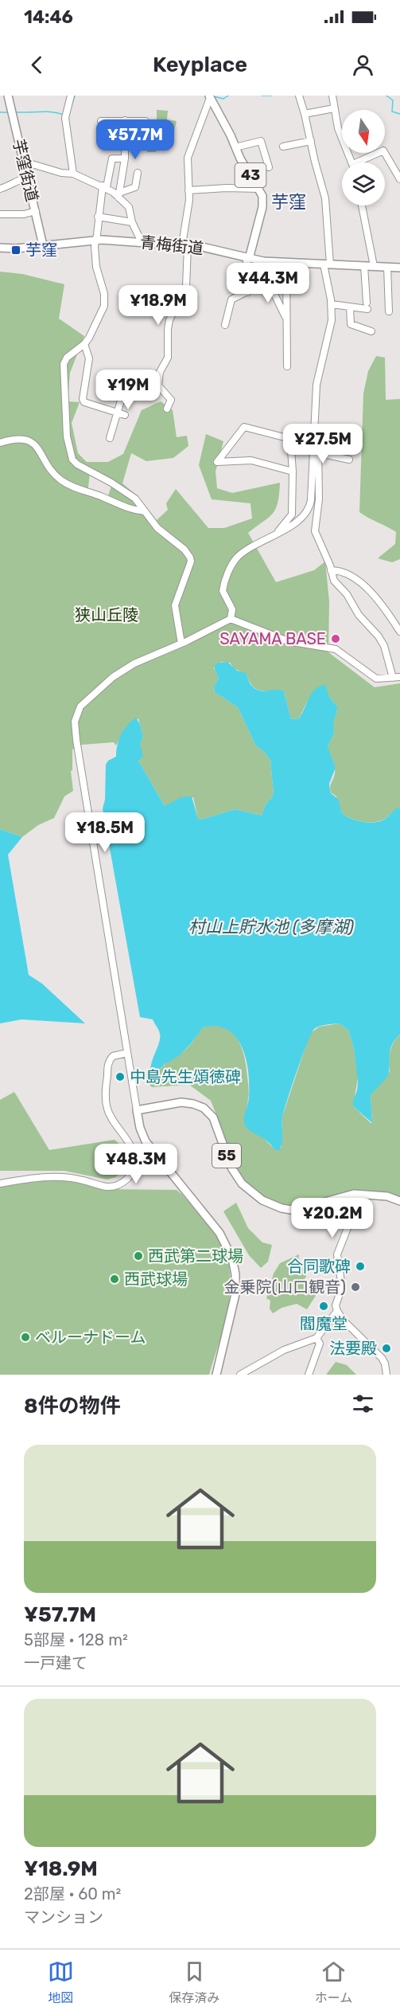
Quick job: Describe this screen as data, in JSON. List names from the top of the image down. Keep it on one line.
{"streets":{"main road":["芋窪街道","43","青梅街道","55"]},"crossings":[["芋窪街道","青梅街道"],["43","青梅街道"]],"districts":["芋窪"],"water":["村山上貯水池 (多摩湖)"],"parks":["狭山丘陵"],"places":{"transit":["芋窪"],"other":["SAYAMA BASE","中島先生頌徳碑","西武第二球場","合同歌碑","西武球場","金乗院(山口観音)","閻魔堂","ベルーナドーム","法要殿"]},"north":"bottom","page":{"status":"14:46","header":"Keyplace","price":["¥57.7M","¥44.3M","¥18.9M","¥19M","¥27.5M","¥18.5M","¥48.3M","¥20.2M"],"heading":"8件の物件","list":[{"name":"¥57.7M","note":"5部屋 · 128 m² · 一戸建て"},{"name":"¥18.9M","note":"2部屋 · 60 m² · マンション"}],"tabs":["地図","保存済み","ホーム"]}}
